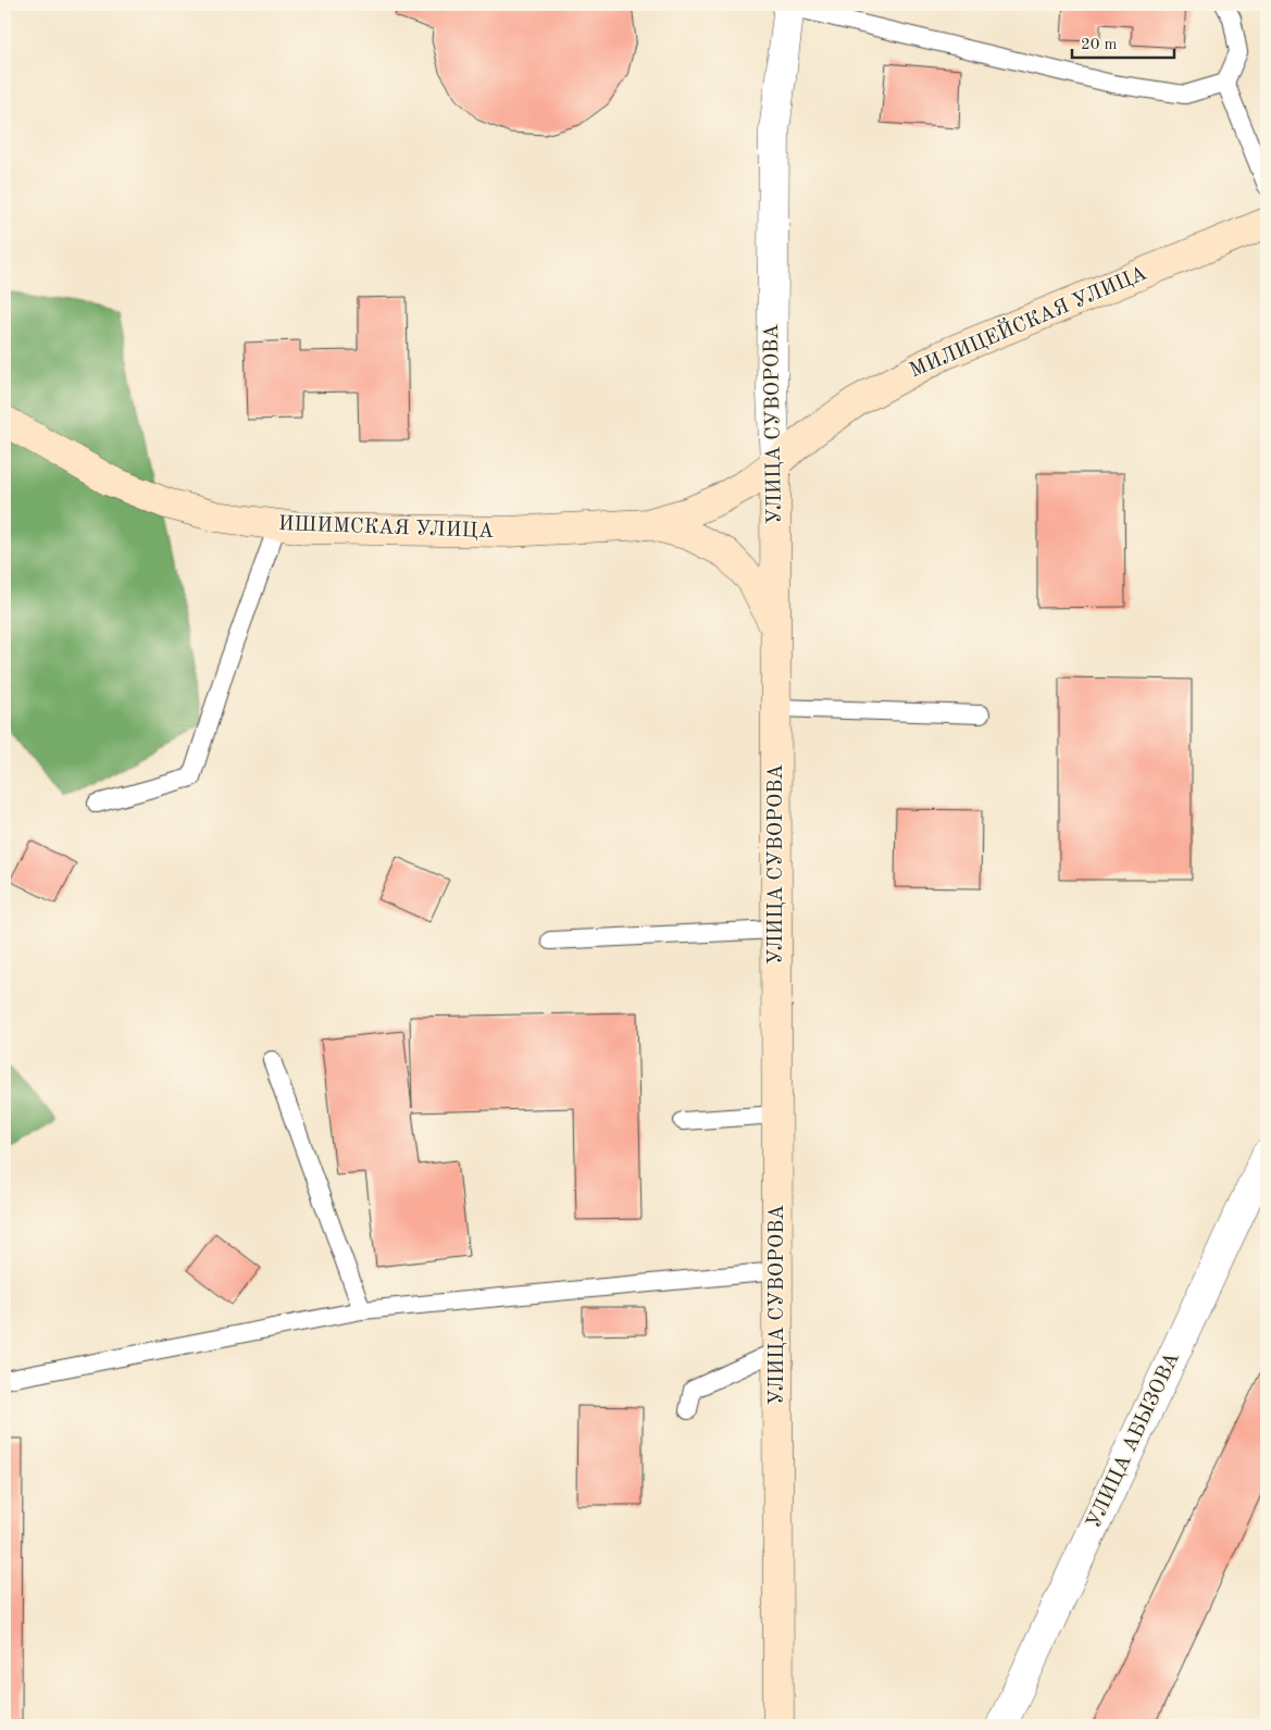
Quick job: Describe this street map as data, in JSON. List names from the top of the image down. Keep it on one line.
{"streets":{"main road":["МИЛИЦЕЙСКАЯ УЛИЦА","УЛИЦА СУВОРОВА","ИШИМСКАЯ УЛИЦА"],"street":["УЛИЦА АБЫЗОВА"]},"crossings":[["МИЛИЦЕЙСКАЯ УЛИЦА","УЛИЦА СУВОРОВА"],["МИЛИЦЕЙСКАЯ УЛИЦА","ИШИМСКАЯ УЛИЦА"],["УЛИЦА СУВОРОВА","ИШИМСКАЯ УЛИЦА"]],"scale_bar":"20 m"}
